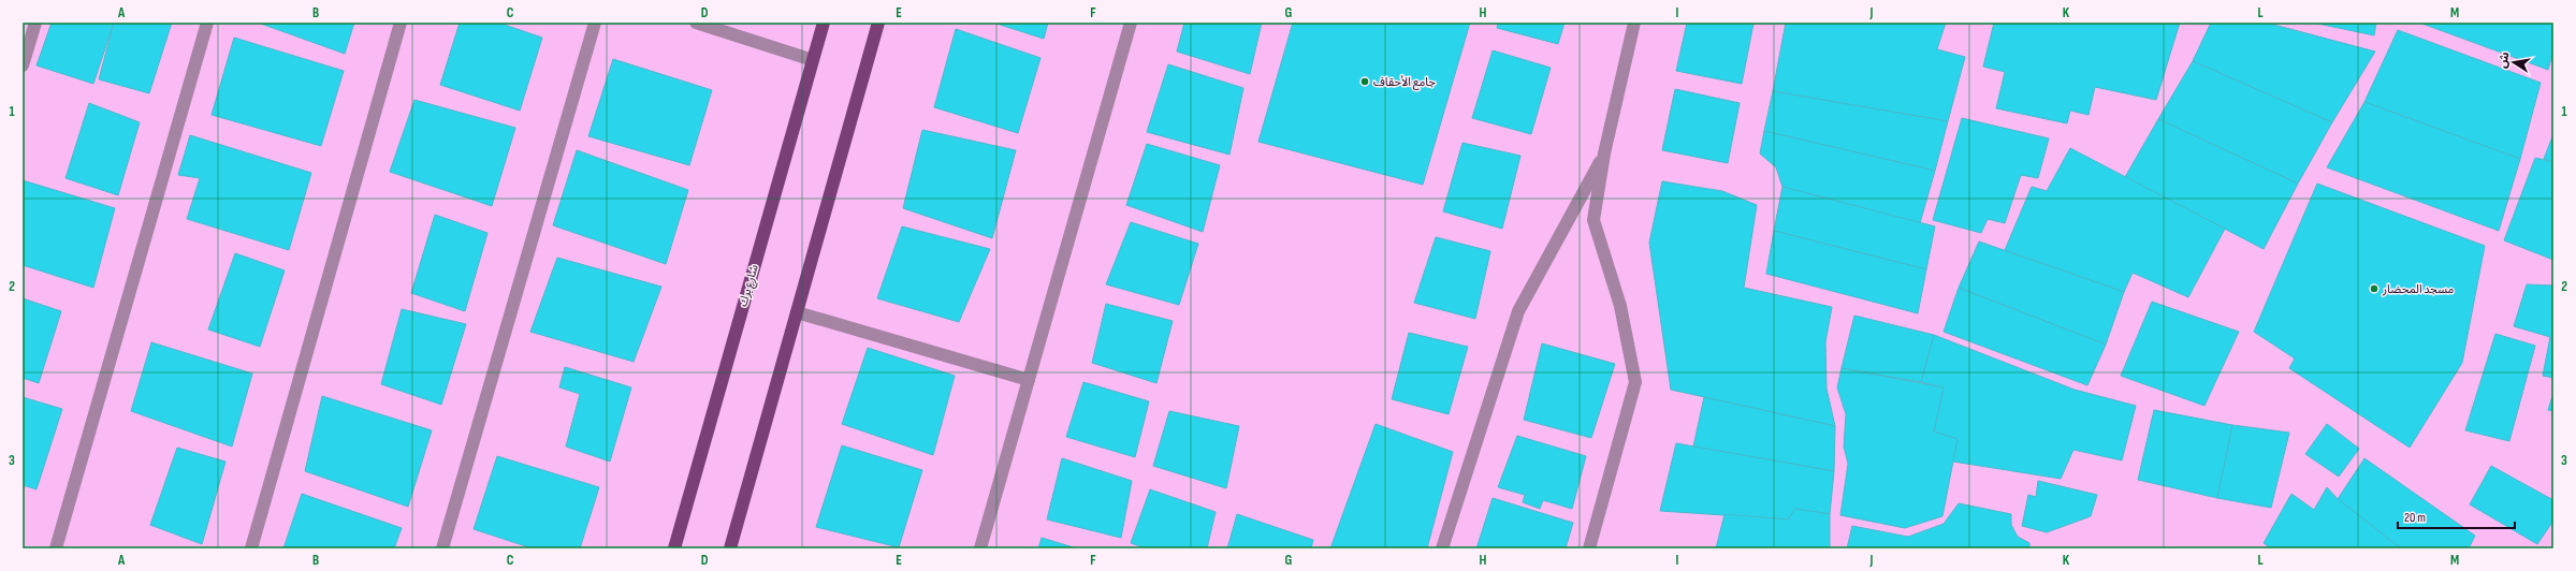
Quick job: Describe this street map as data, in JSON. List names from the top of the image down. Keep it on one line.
{"streets":{"main road":["شارع برك"]},"places":["جامع الأحقاف","مسجد المحضار"],"scale_bar":"20 m","north":"left","grid":{"columns":["A","B","C","D","E","F","G","H","I","J","K","L","M"],"rows":["1","2","3"]}}
